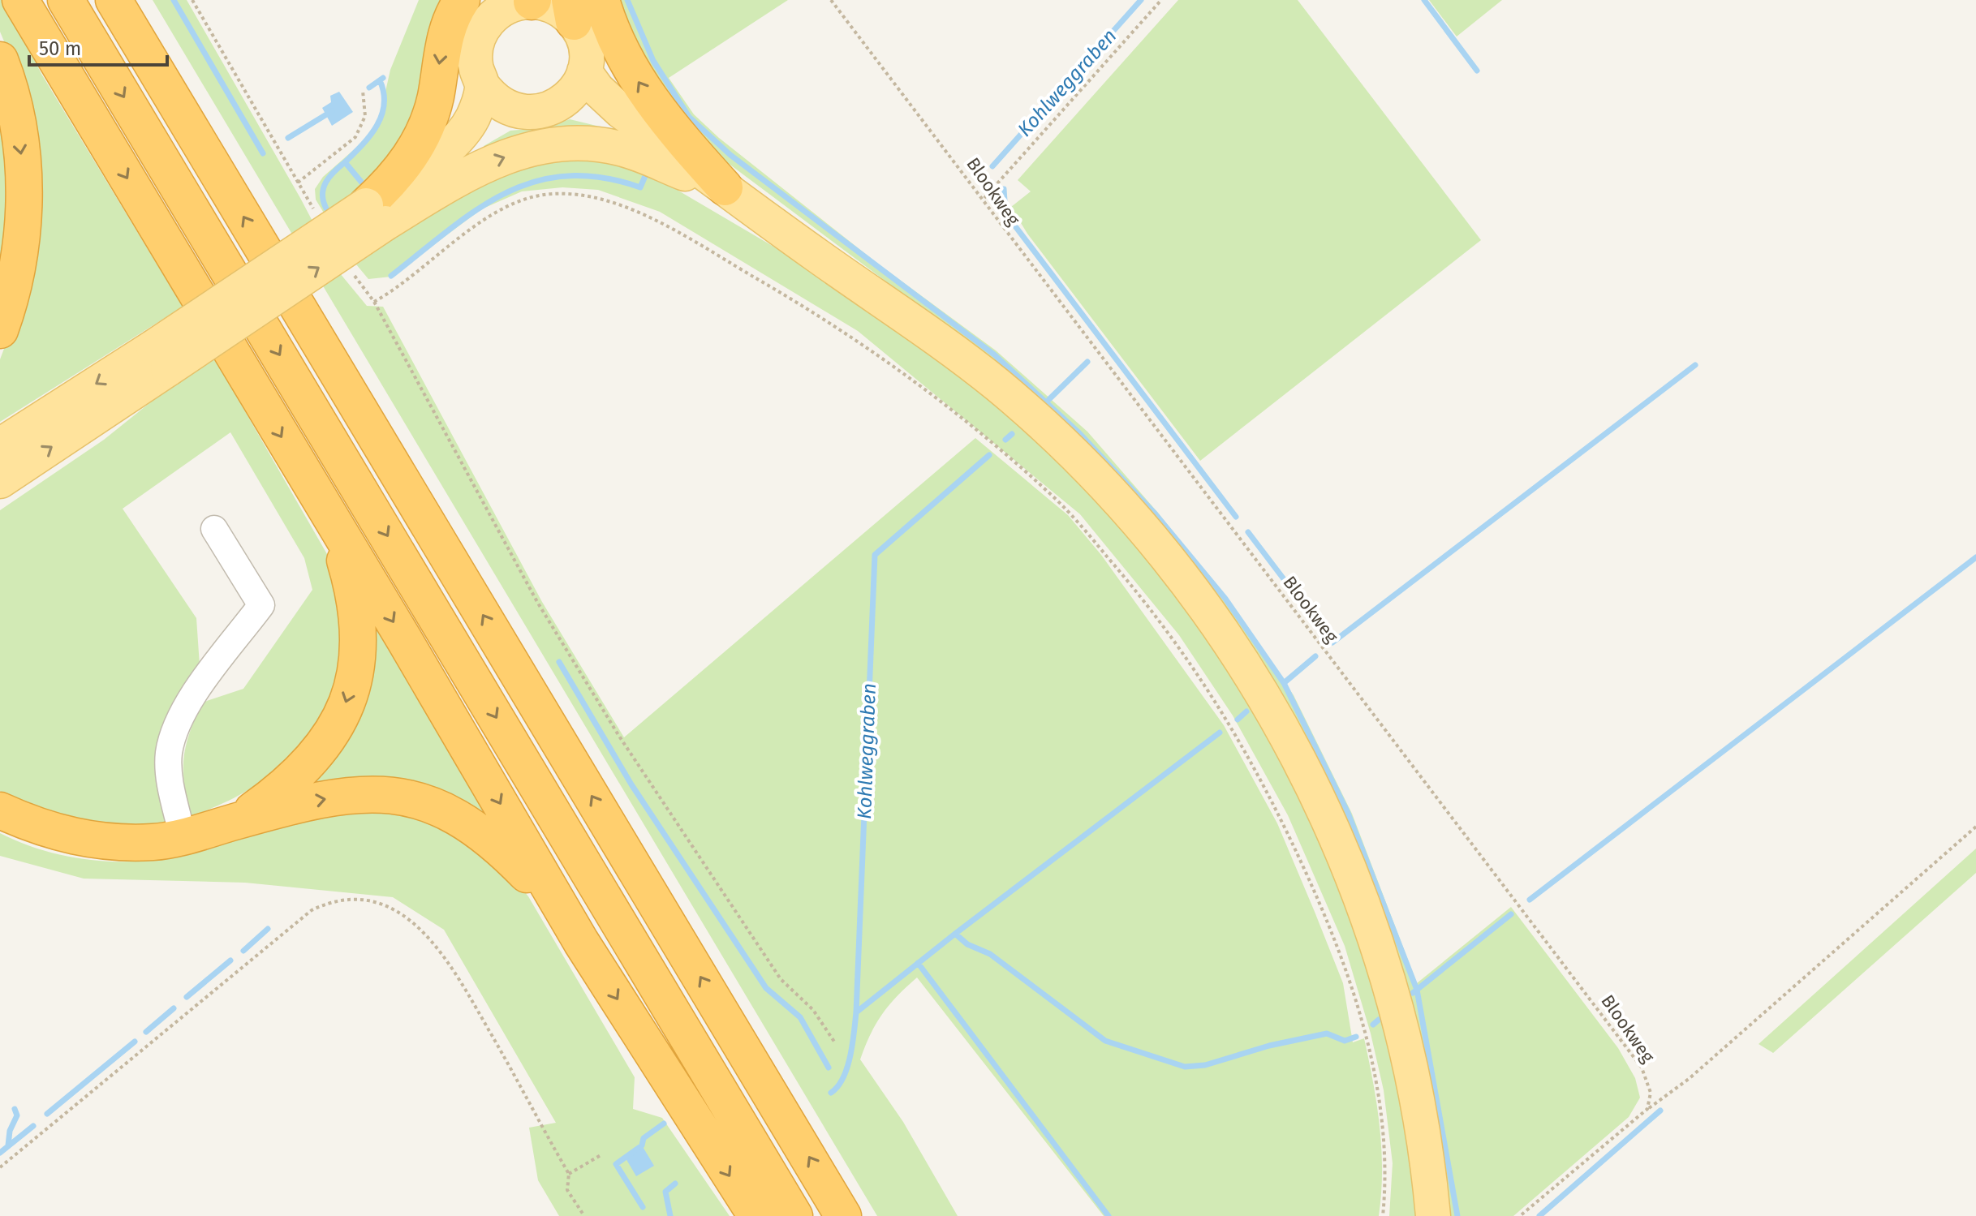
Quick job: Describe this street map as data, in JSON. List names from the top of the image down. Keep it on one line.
{"streets":{"path":["Blookweg"]},"water":["Kohlweggraben"],"scale_bar":"50 m"}
